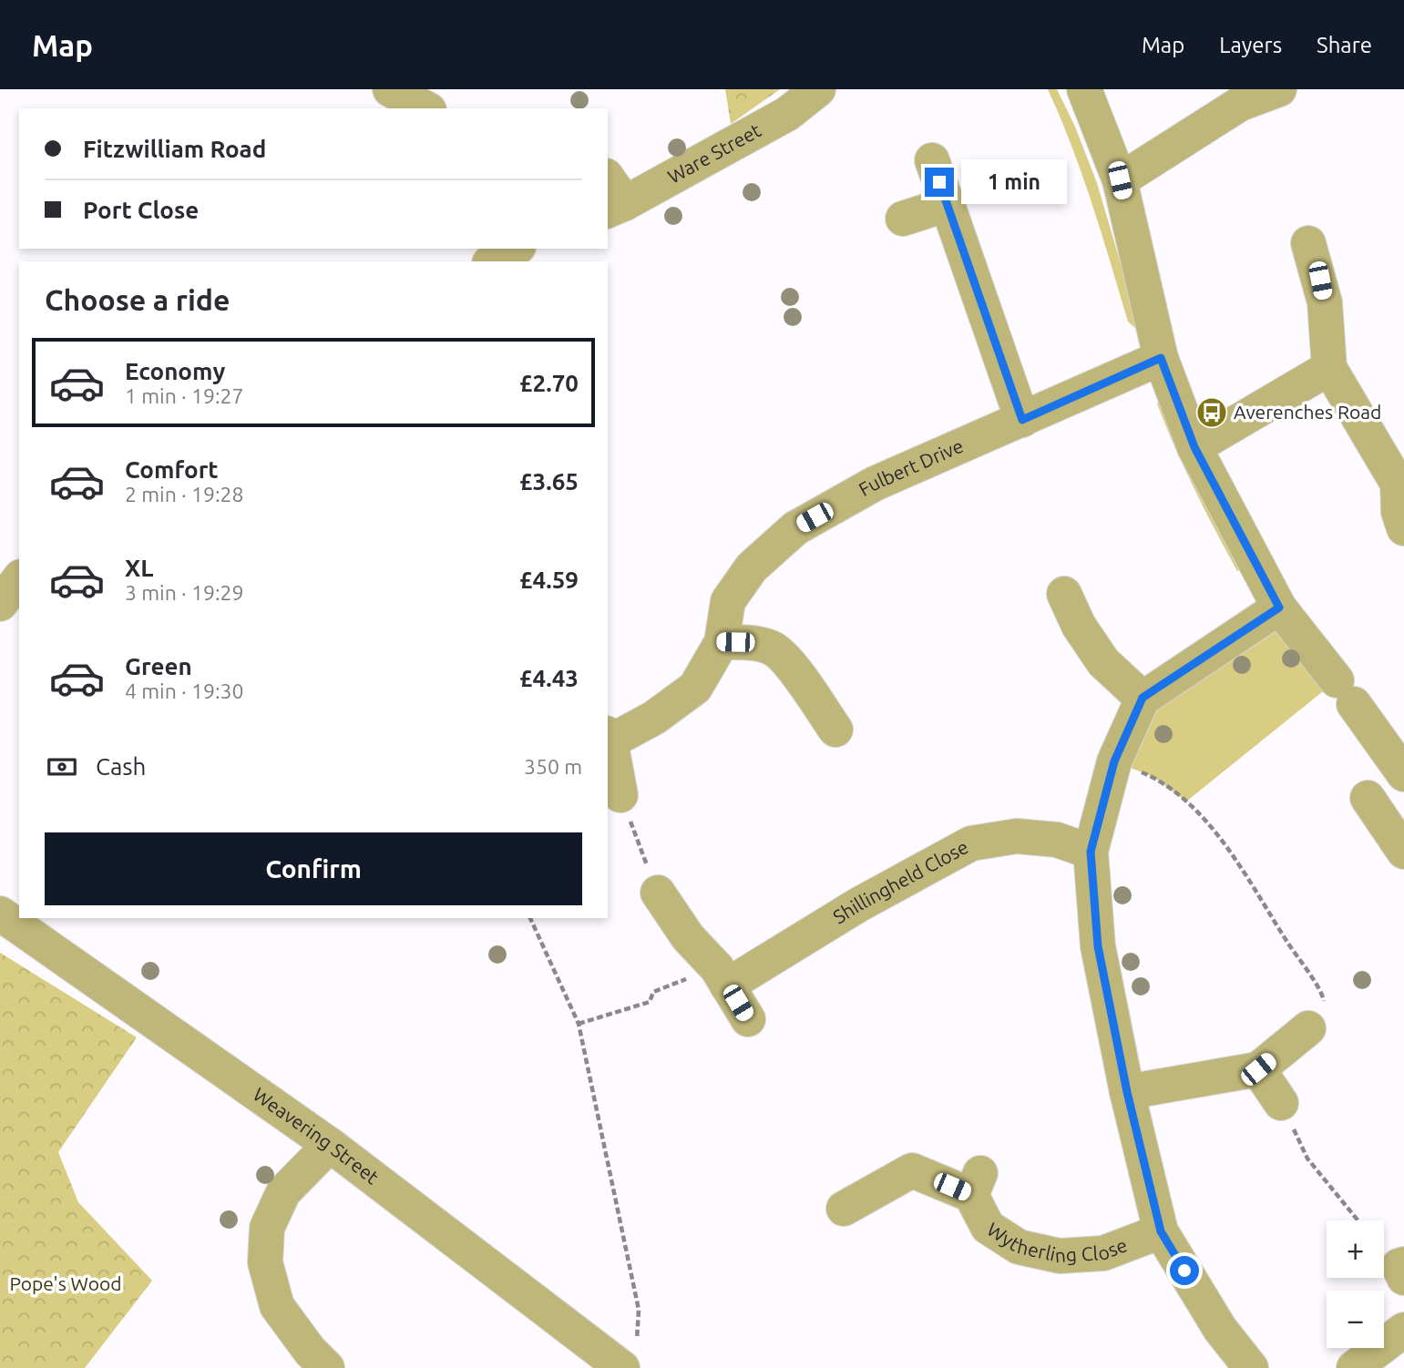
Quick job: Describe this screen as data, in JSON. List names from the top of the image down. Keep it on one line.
{"streets":{"street":["Ware Street","Fulbert Drive","Shillingheld Close","Weavering Street","Wytherling Close"]},"parks":["Pope's Wood"],"places":{"bus stop":["Averenches Road"]},"page":{"header":"Map","nav":["Map","Layers","Share"],"banner":["Fitzwilliam Road","Port Close"],"bubble":"1 min","heading":"Choose a ride","list":[{"name":"Economy","note":"1 min · 19:27","value":"£2.70"},{"name":"Comfort","note":"2 min · 19:28","value":"£3.65"},{"name":"XL","note":"3 min · 19:29","value":"£4.59"},{"name":"Green","note":"4 min · 19:30","value":"£4.43"}],"pay":["Cash","350 m"],"buttons":"Confirm","map_buttons":["+","−"]}}
